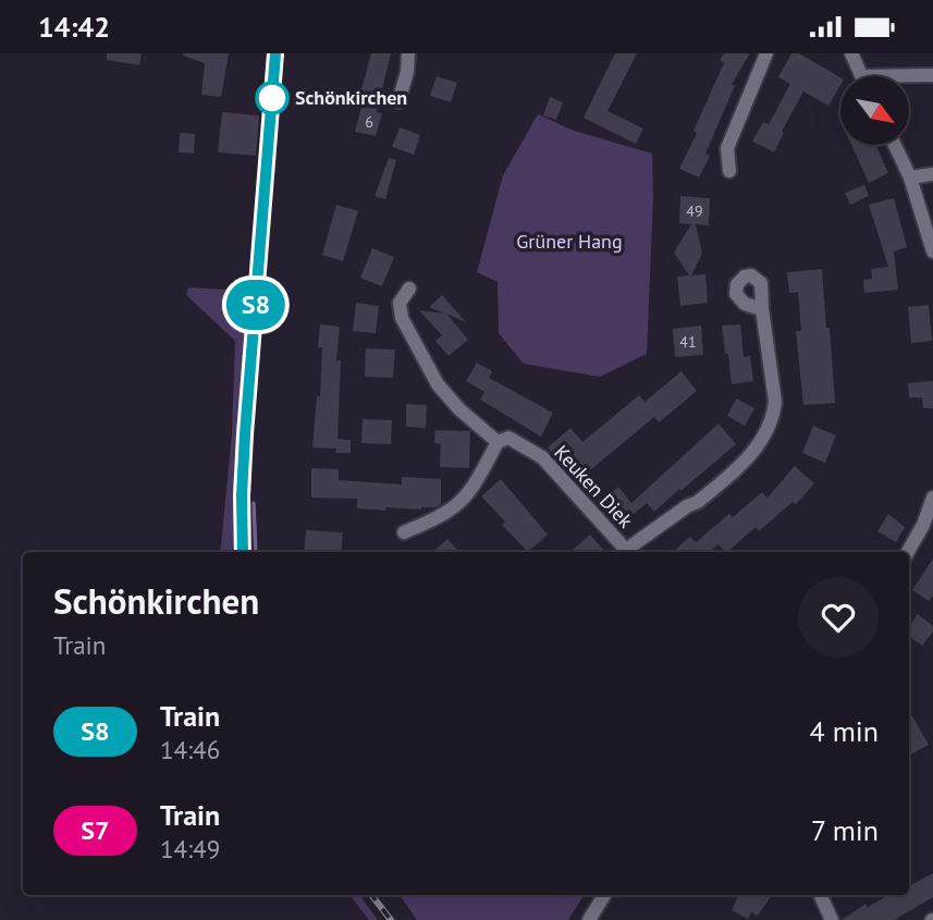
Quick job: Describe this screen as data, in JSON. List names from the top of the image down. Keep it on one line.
{"streets":{"street":["Keuken Diek"]},"parks":["Grüner Hang"],"places":["Schönkirchen"],"house_numbers":["6","49","41"],"north":"bottom right","page":{"status":"14:42","on_map":"S8","heading":["Schönkirchen","Train"],"list":[{"mark":"S8","name":"Train","note":"14:46","value":"4 min"},{"mark":"S7","name":"Train","note":"14:49","value":"7 min"}]}}
